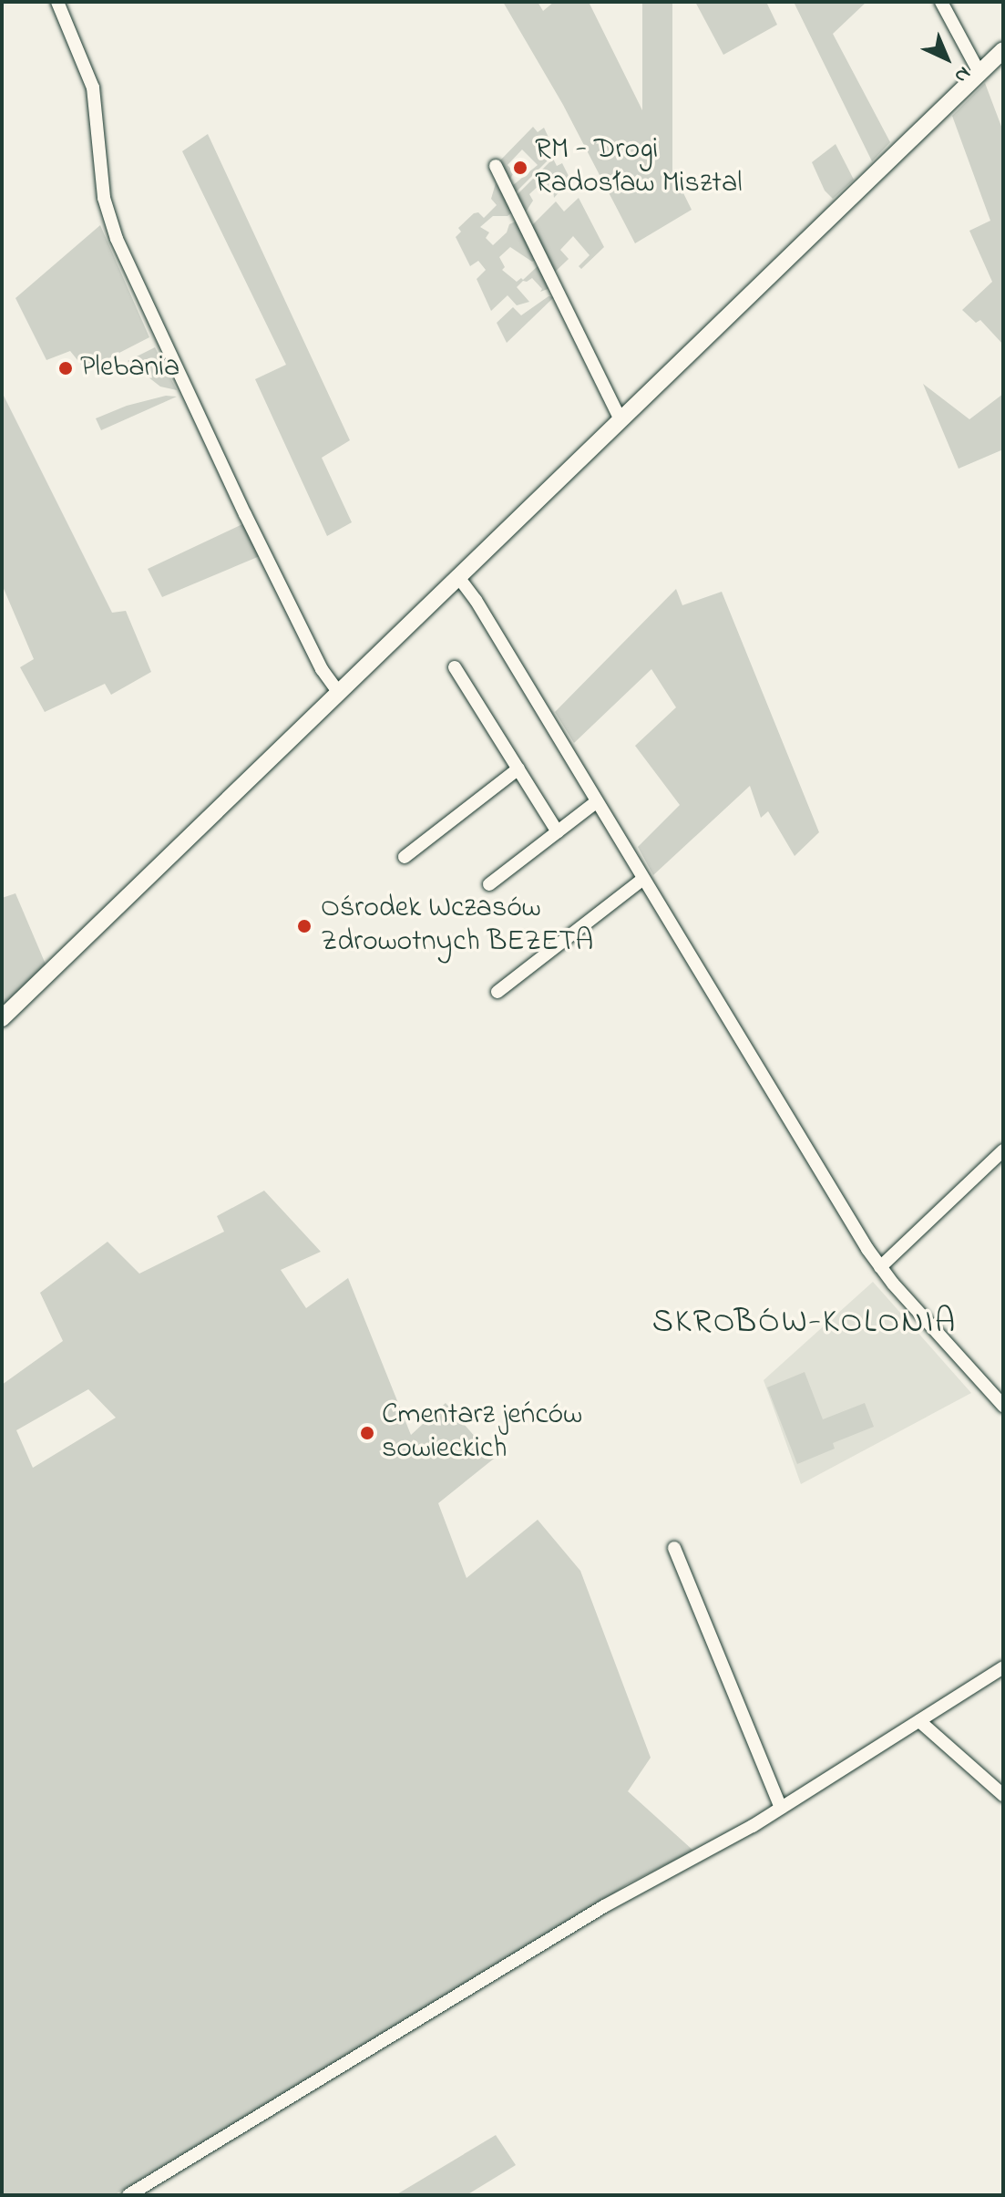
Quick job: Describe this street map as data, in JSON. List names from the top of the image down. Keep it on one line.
{"districts":["SKROBÓW-KOLONIA"],"places":["RM - Drogi Radosław Misztal","Plebania","Ośrodek Wczasów Zdrowotnych BEZETA","Cmentarz jeńców sowieckich"],"north":"bottom right"}
